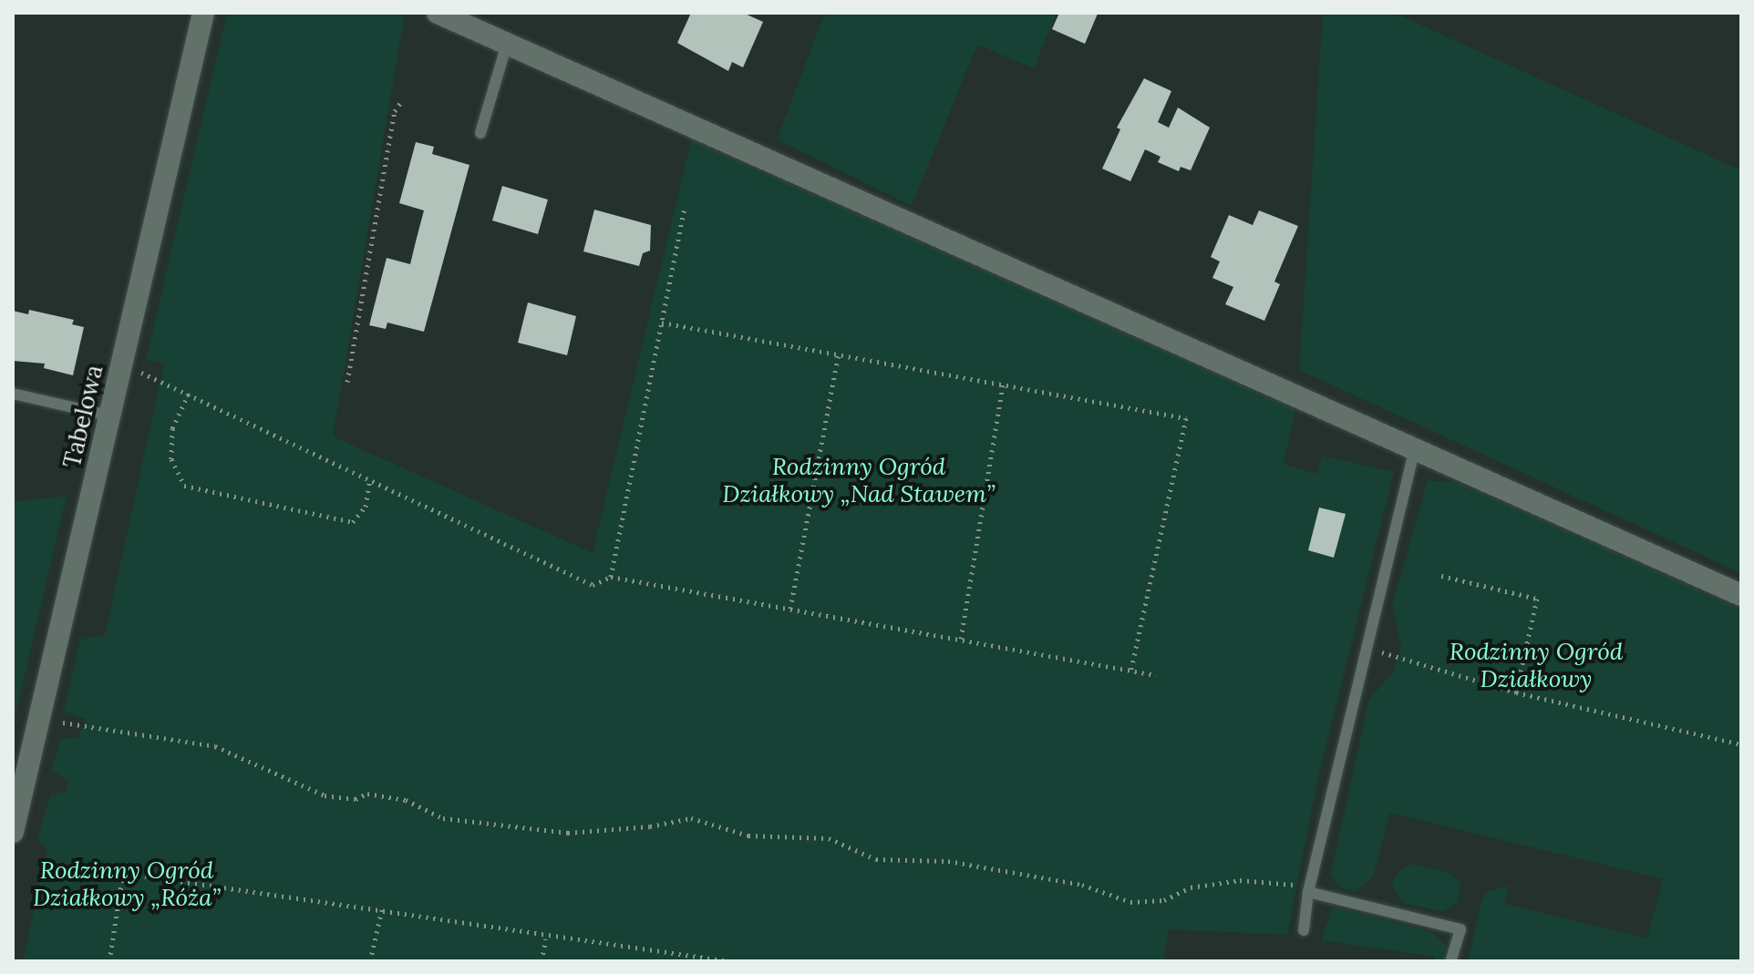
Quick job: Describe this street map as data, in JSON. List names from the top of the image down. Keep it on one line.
{"streets":{"street":["Tabelowa"]},"parks":["Rodzinny Ogród Działkowy „Nad Stawem”","Rodzinny Ogród Działkowy","Rodzinny Ogród Działkowy „Róża”"]}
